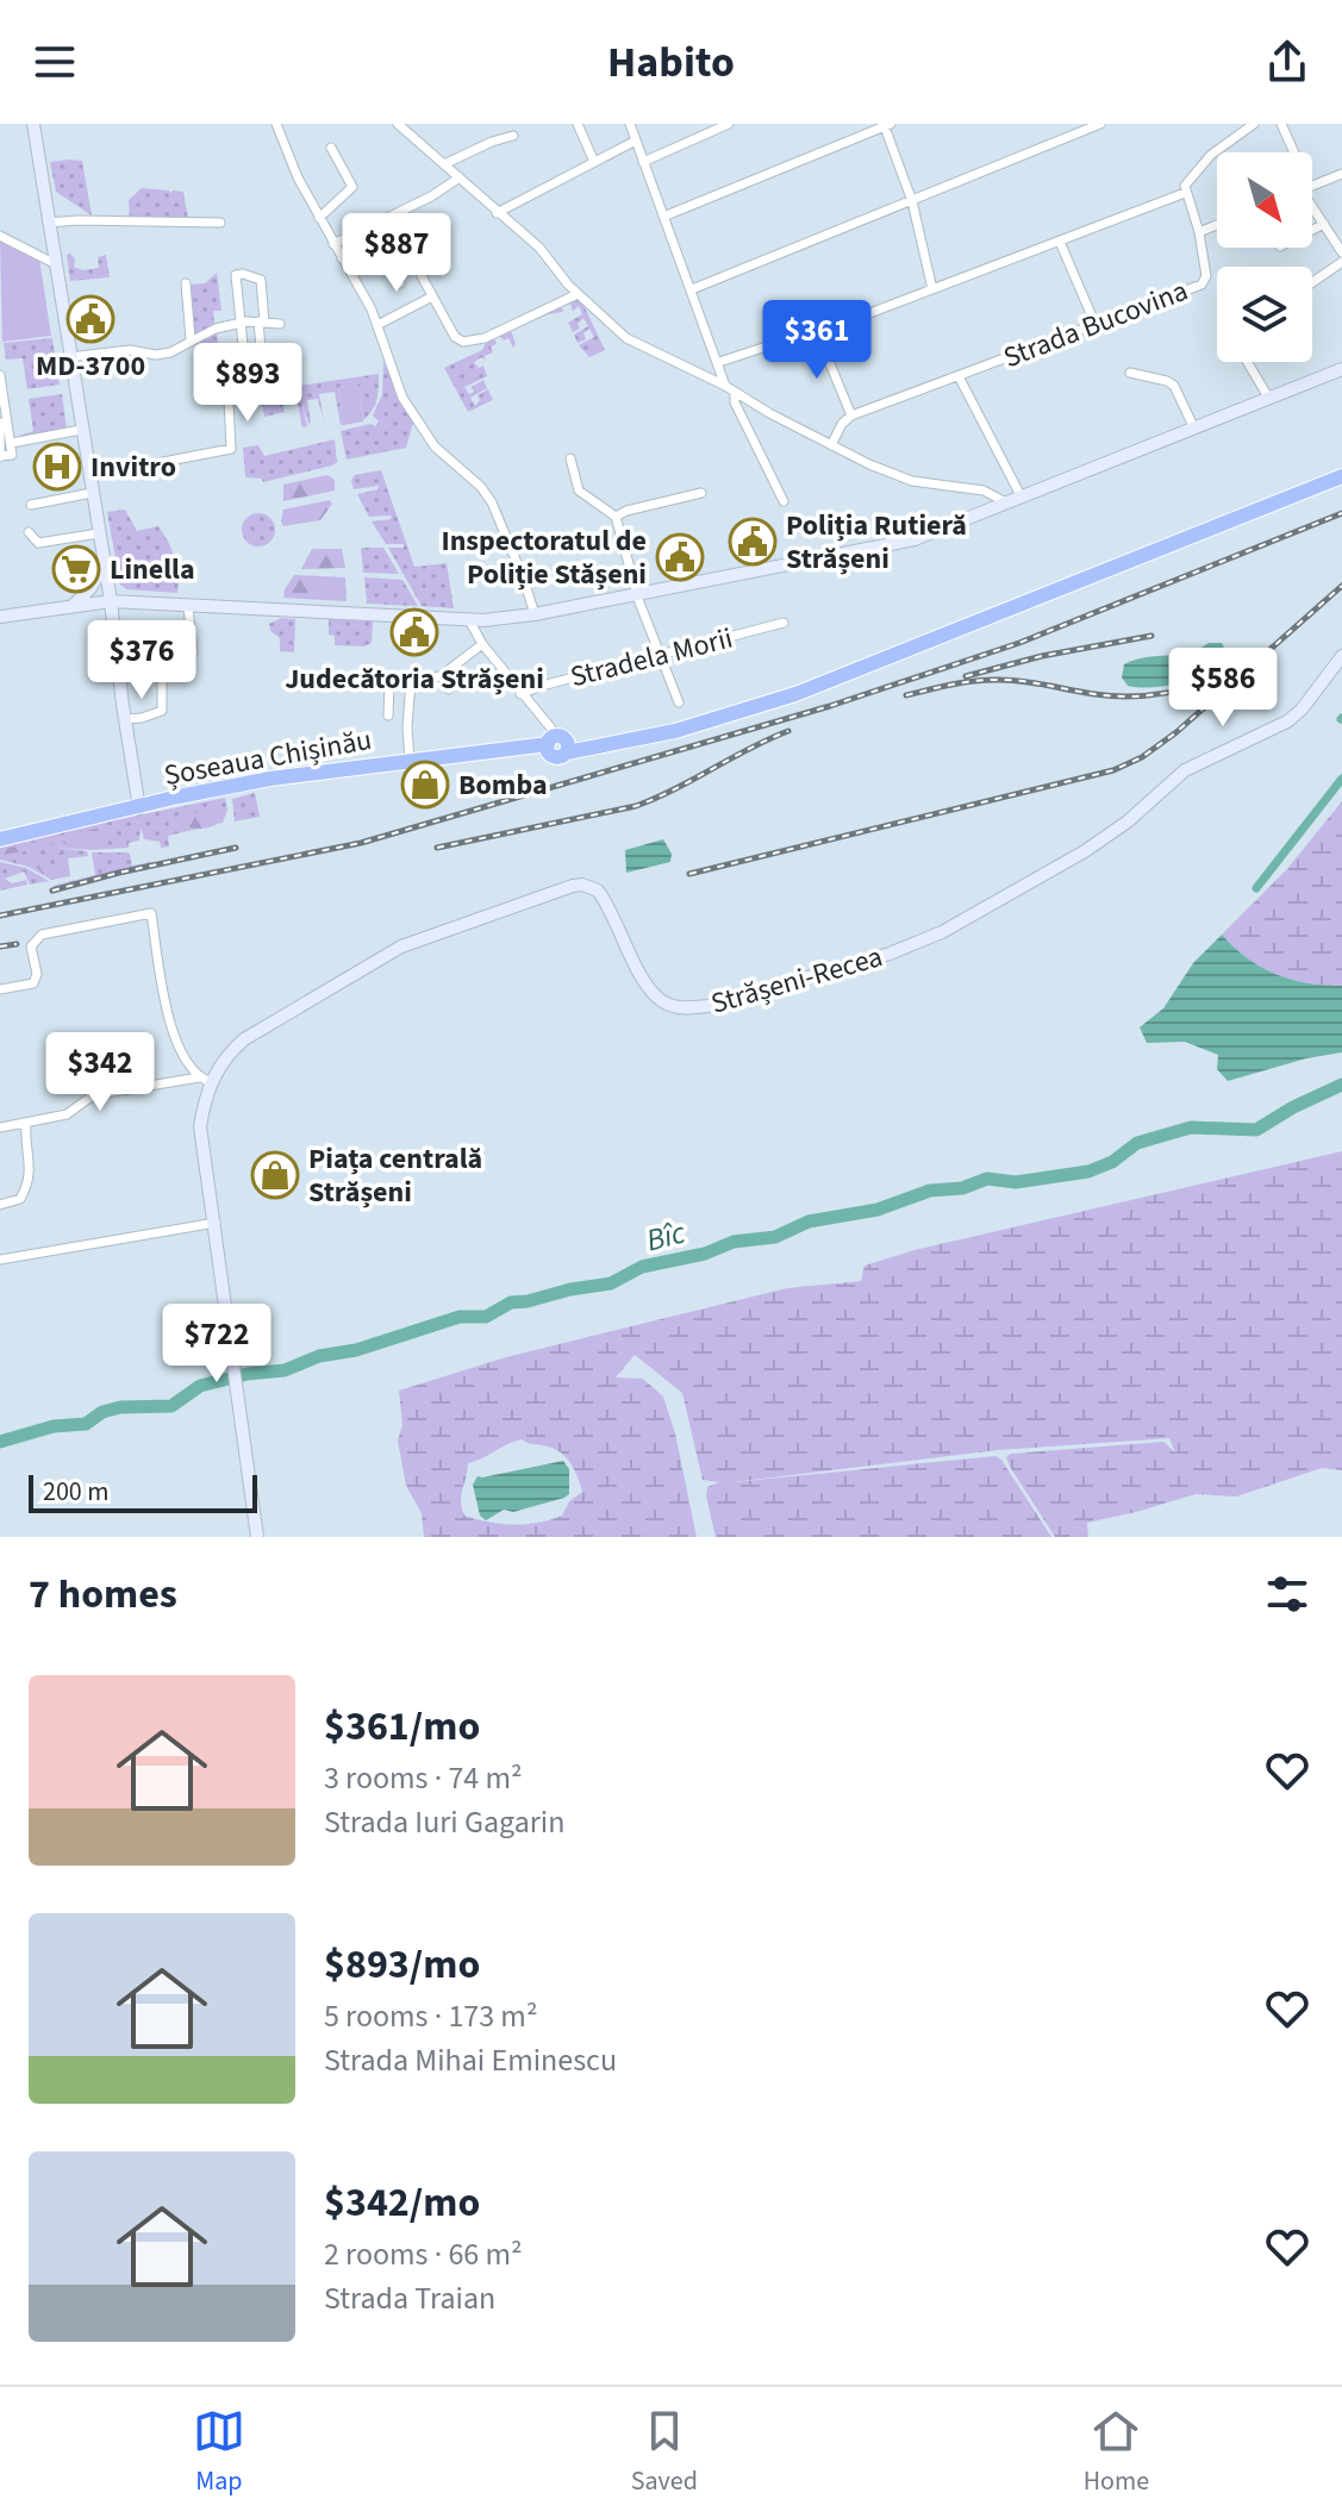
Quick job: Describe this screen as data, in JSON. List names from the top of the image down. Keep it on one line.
{"streets":{"highway":["Șoseaua Chișinău"],"main road":["Strășeni-Recea"],"street":["Strada Bucovina","Stradela Morii"]},"crossings":[["Stradela Morii","Șoseaua Chișinău"]],"water":["Bîc"],"places":{"public building":["MD-3700","Poliția Rutieră Strășeni","Inspectoratul de Poliție Stășeni","Judecătoria Strășeni"],"hospital":["Invitro"],"supermarket":["Linella"],"shop":["Bomba","Piața centrală Strășeni"]},"scale_bar":"200 m","north":"bottom right","page":{"header":"Habito","price":["$887","$361","$893","$376","$586","$342","$722"],"scale":"200 m","heading":"7 homes","list":[{"name":"$361/mo","note":"3 rooms · 74 m² · Strada Iuri Gagarin"},{"name":"$893/mo","note":"5 rooms · 173 m² · Strada Mihai Eminescu"},{"name":"$342/mo","note":"2 rooms · 66 m² · Strada Traian"}],"tabs":["Map","Saved","Home"]}}
